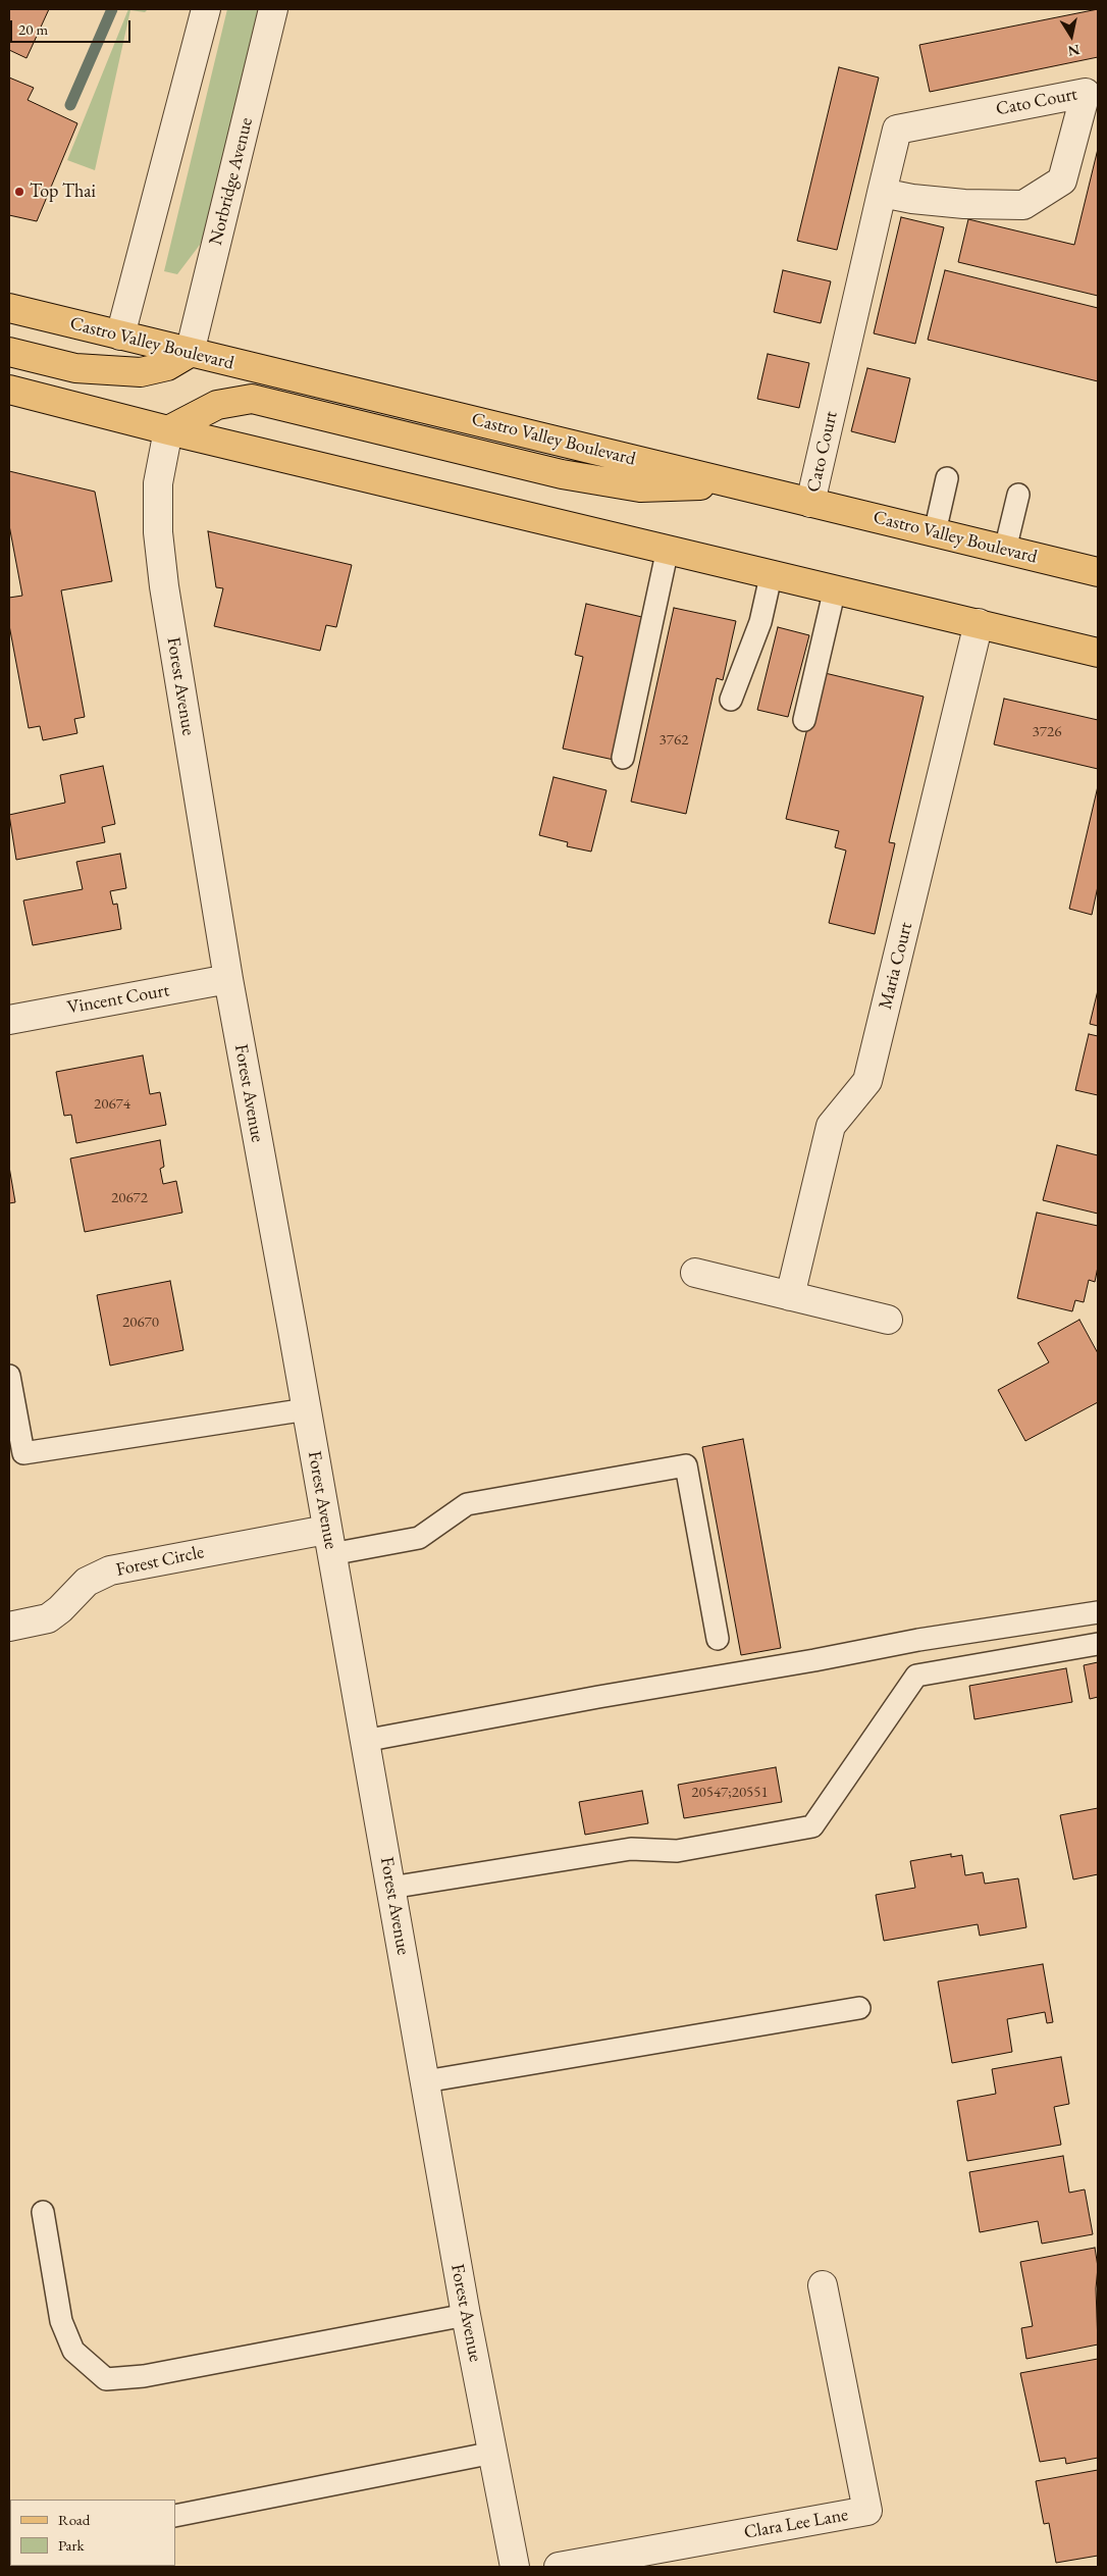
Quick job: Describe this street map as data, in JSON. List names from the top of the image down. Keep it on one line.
{"streets":{"main road":["Castro Valley Boulevard"],"street":["Cato Court","Norbridge Avenue","Forest Avenue","Maria Court","Vincent Court","Forest Circle","Clara Lee Lane"]},"crossings":[["Cato Court","Castro Valley Boulevard"],["Norbridge Avenue","Castro Valley Boulevard"],["Forest Avenue","Vincent Court"],["Forest Avenue","Forest Circle"]],"places":["Top Thai"],"house_numbers":["3726","3762","20674","20672","20670","20547;20551"],"legend":["Road","Park"],"scale_bar":"20 m","north":"bottom"}
